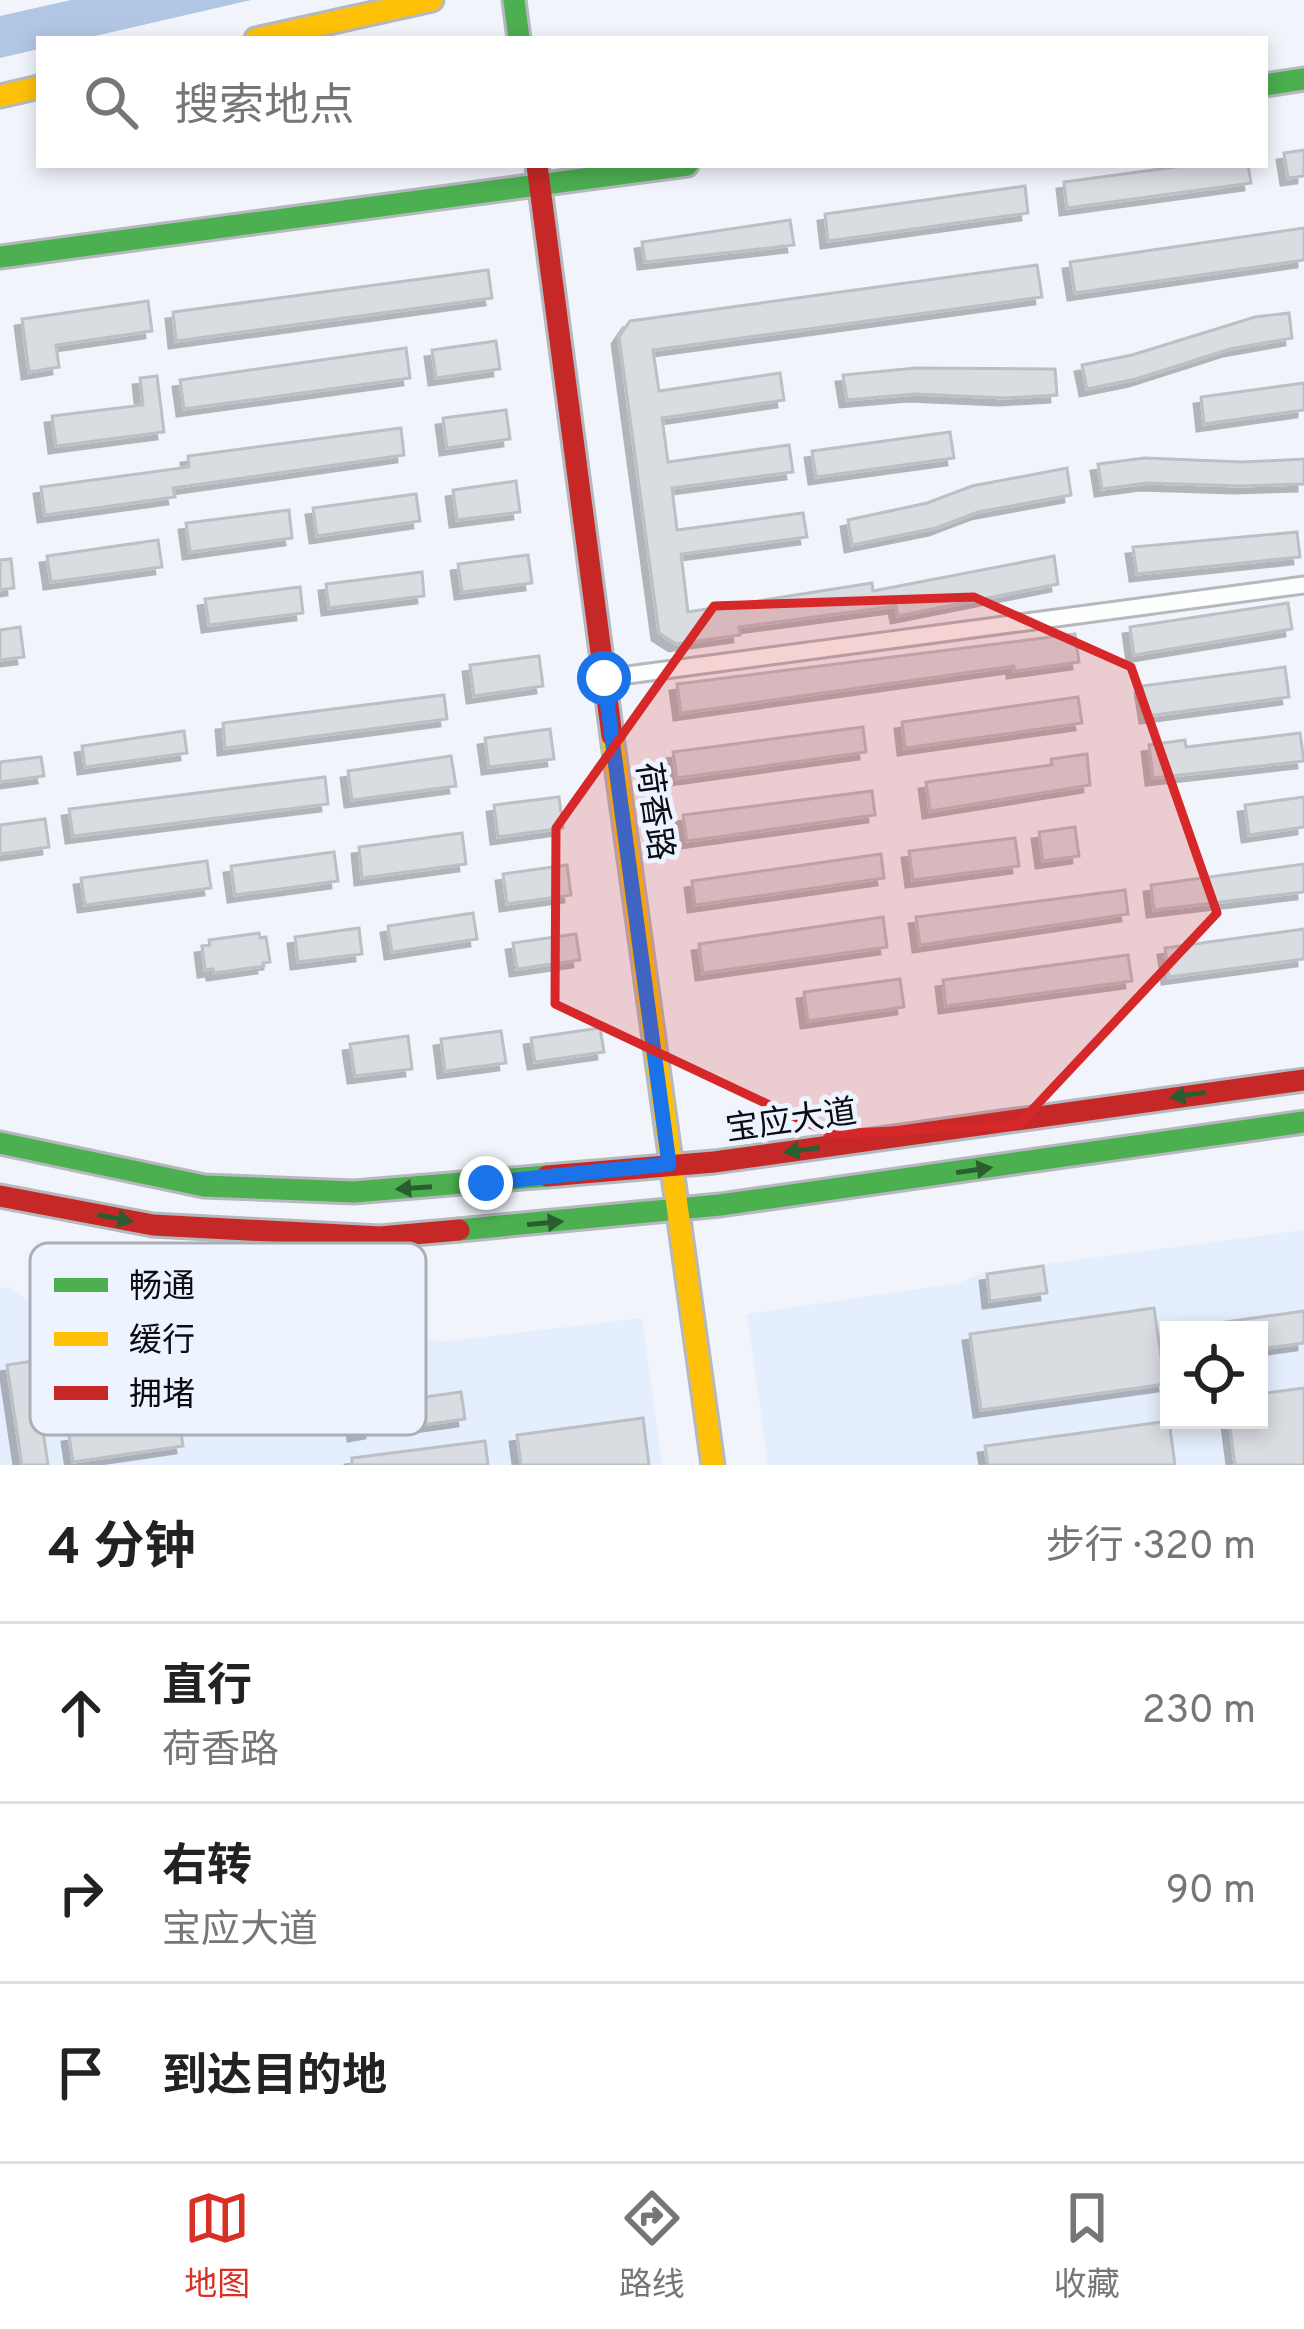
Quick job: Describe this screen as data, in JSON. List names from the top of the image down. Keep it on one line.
{"streets":{"main road":["荷香路","宝应大道"]},"crossings":[["荷香路","宝应大道"]],"legend":["畅通","缓行","拥堵"],"page":{"search":"搜索地点","heading":["4 分钟","步行 · 320 m"],"list":[["直行","荷香路","230 m"],["右转","宝应大道","90 m"],"到达目的地"],"nav":["地图","路线","收藏"]}}
